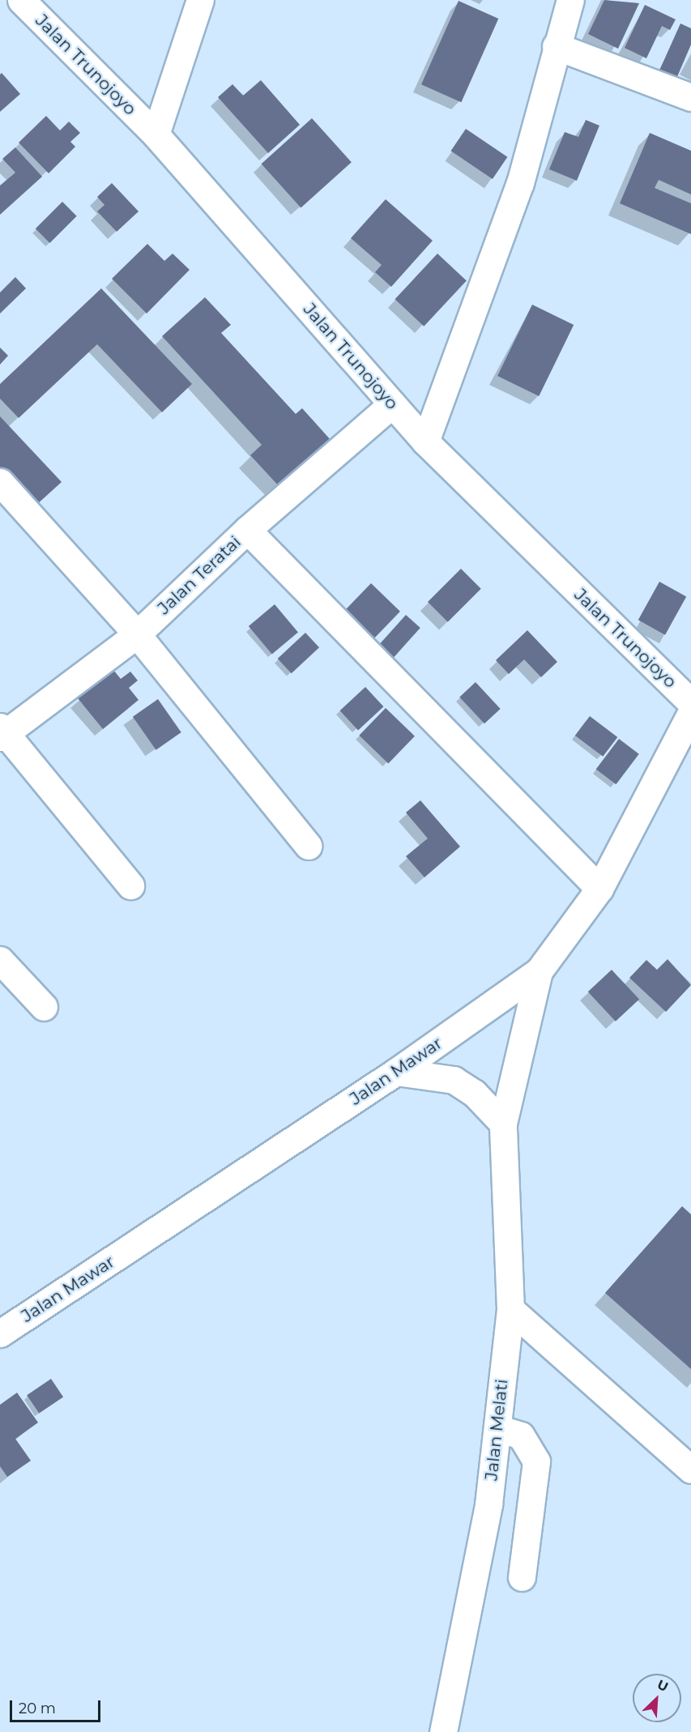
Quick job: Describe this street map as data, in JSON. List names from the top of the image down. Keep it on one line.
{"streets":{"street":["Jalan Trunojoyo","Jalan Teratai","Jalan Mawar","Jalan Melati"]},"crossings":[["Jalan Trunojoyo","Jalan Teratai"],["Jalan Mawar","Jalan Melati"]],"scale_bar":"20 m","north":"top right"}
